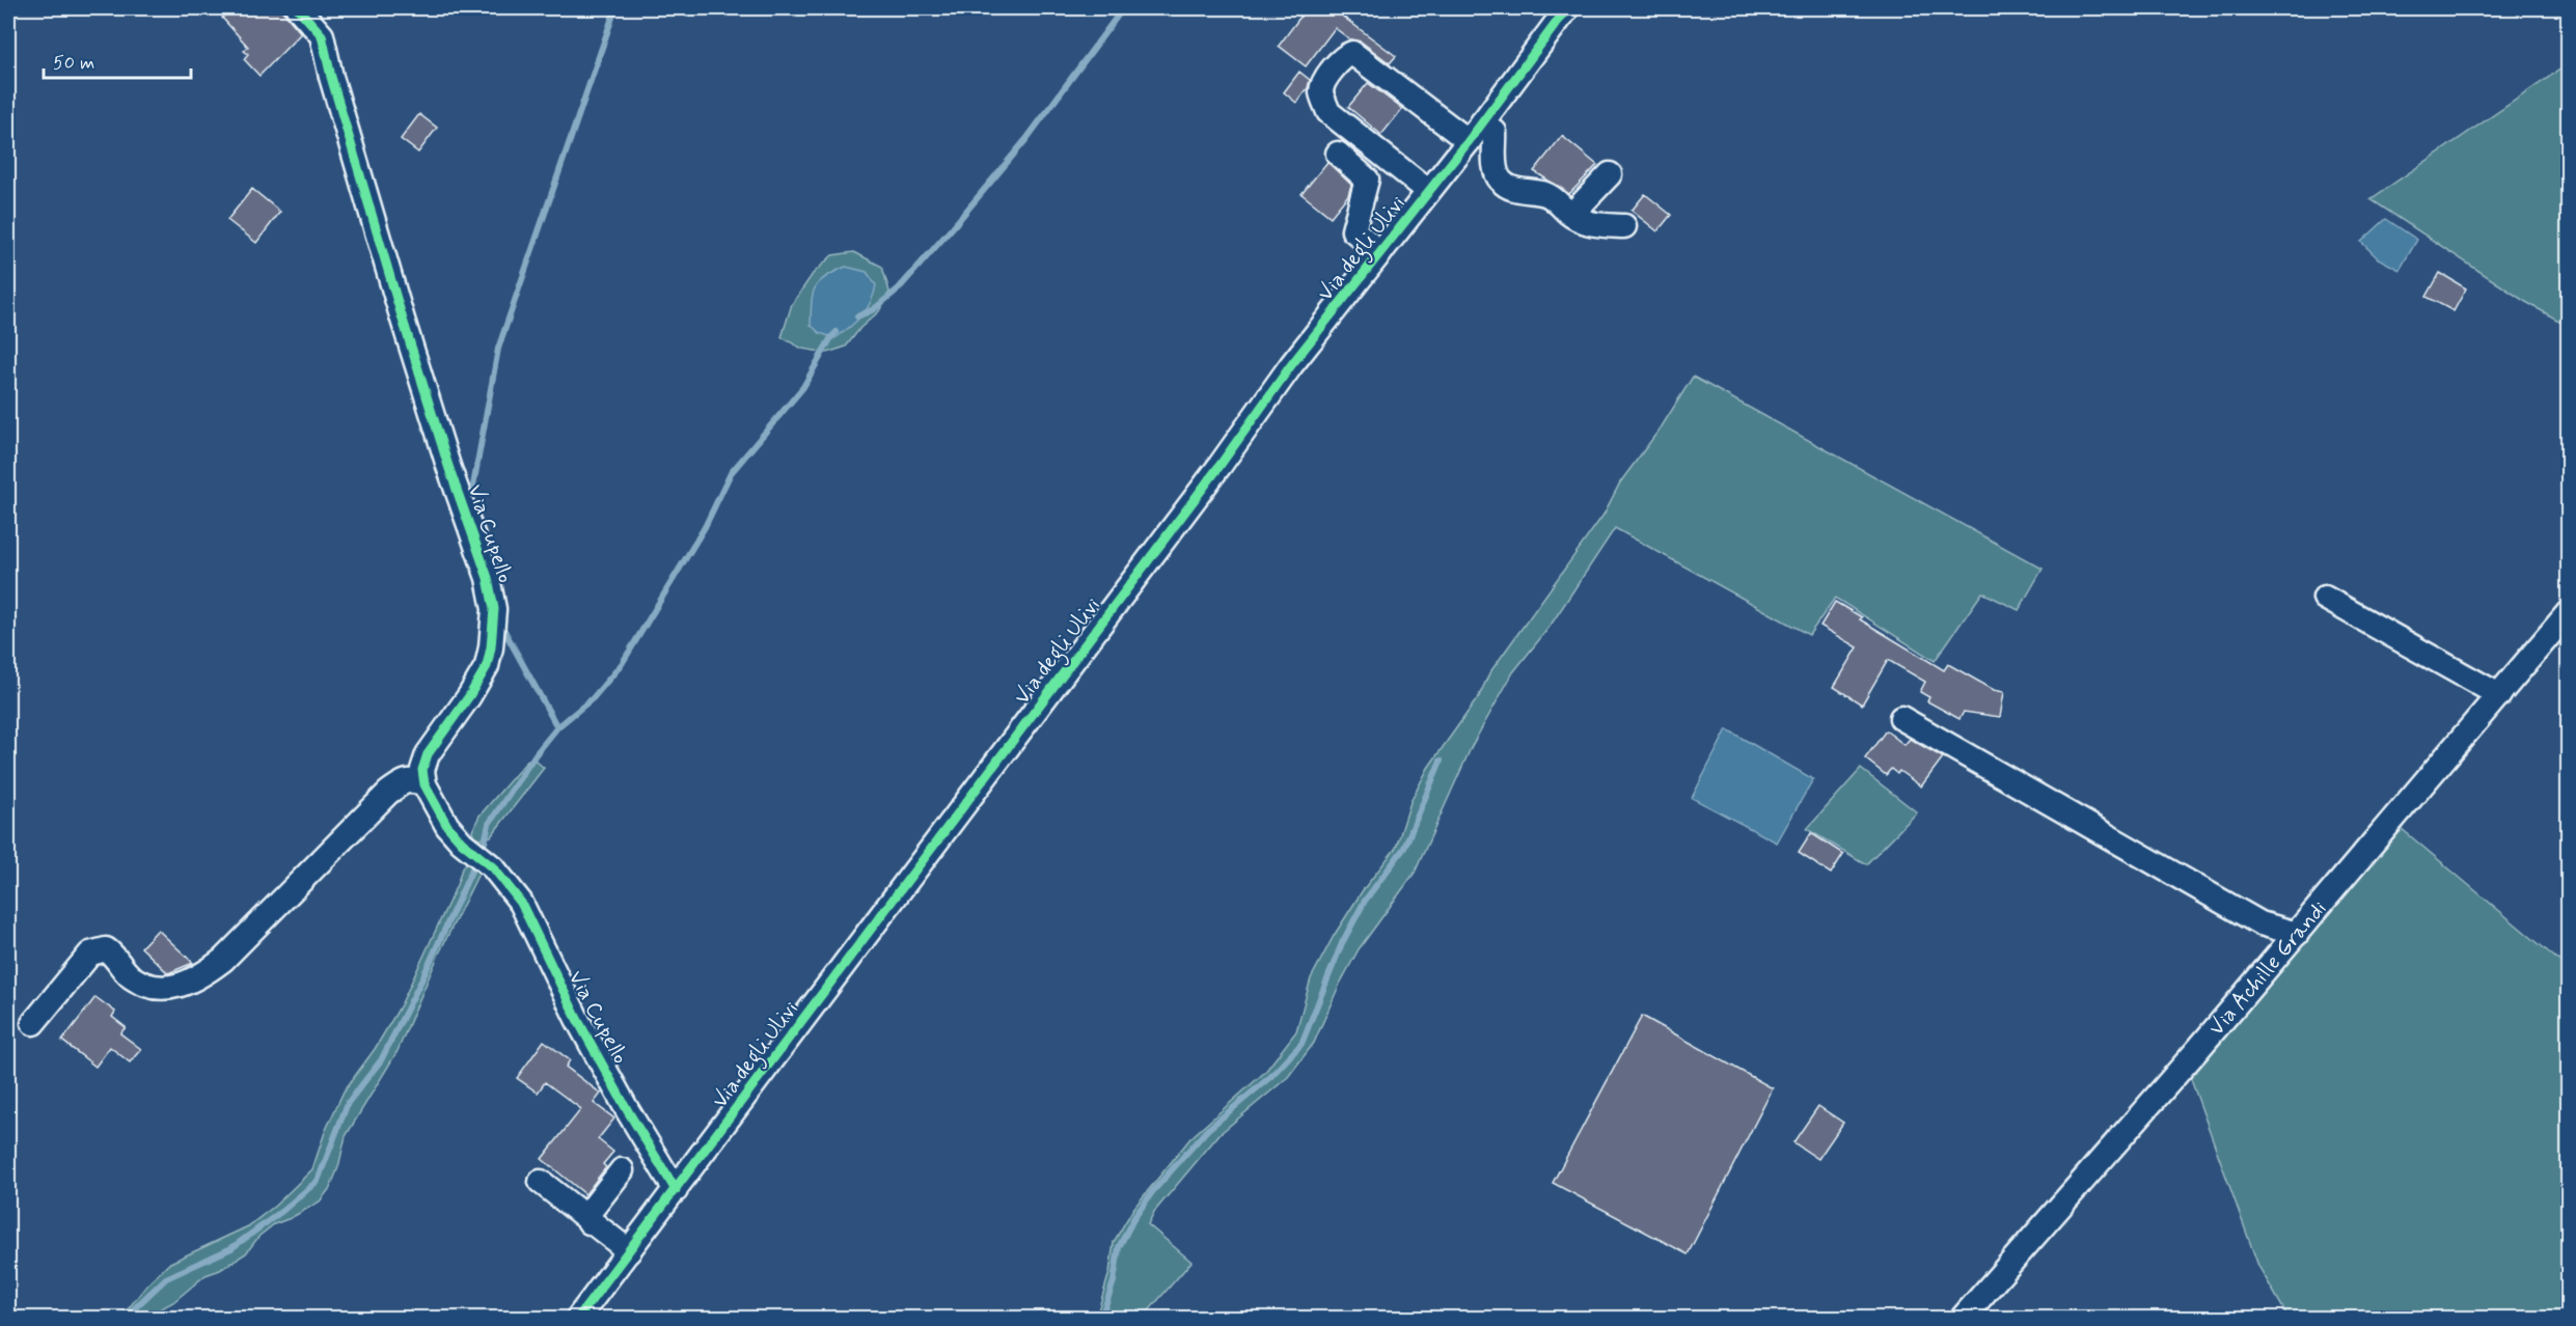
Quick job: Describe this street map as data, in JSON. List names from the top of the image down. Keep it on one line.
{"streets":{"street":["Via degli Ulivi","Via Cupello","Via Achille Grandi"]},"crossings":[["Via degli Ulivi","Via Cupello"]],"scale_bar":"50 m"}
